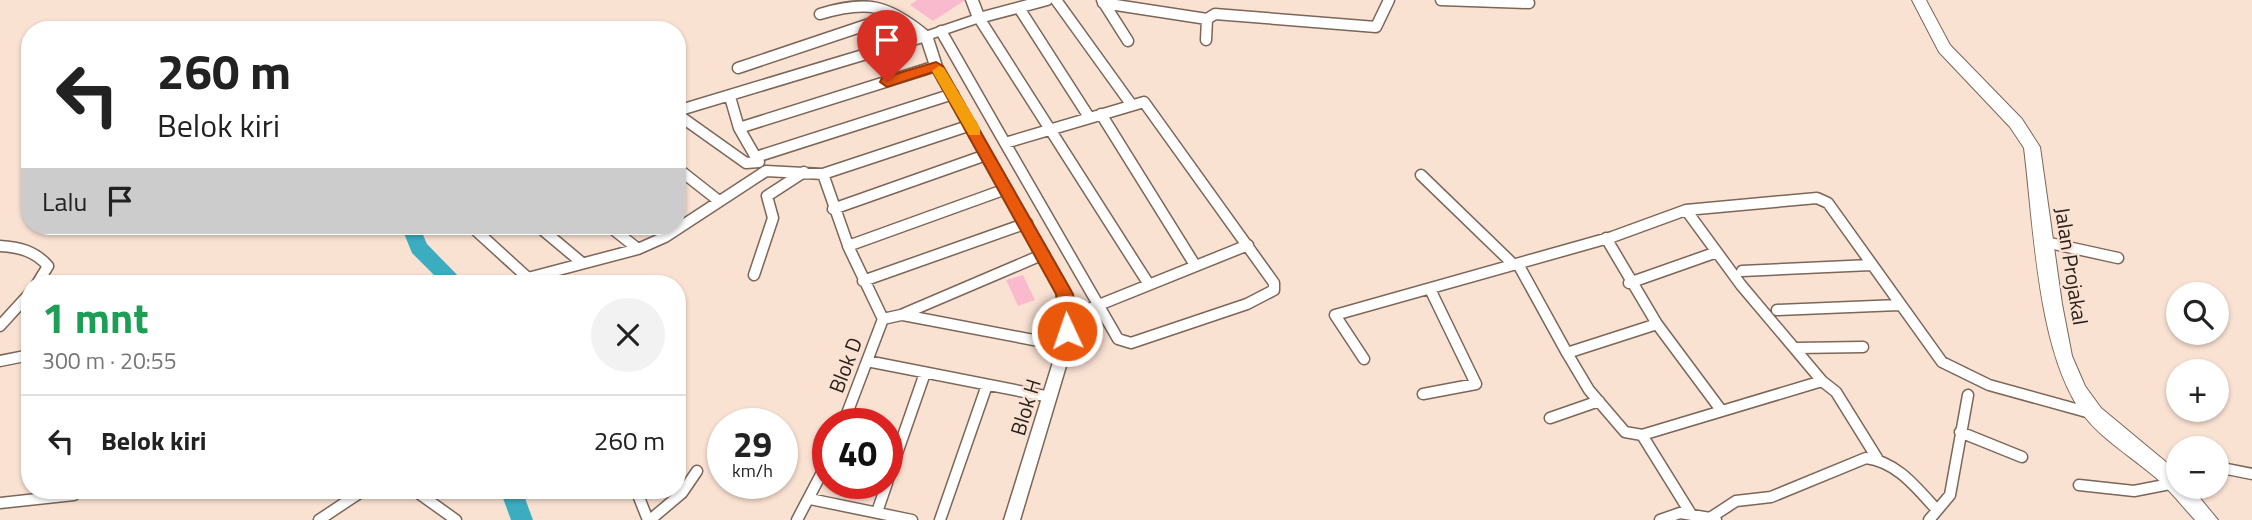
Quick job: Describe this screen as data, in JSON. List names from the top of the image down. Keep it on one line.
{"streets":{"main road":["Jalan Projakal"],"street":["Blok D","Blok H"]},"page":{"turn":["260 m","Belok kiri"],"then":"Lalu","heading":["1 mnt","300 m · 20:55"],"map_buttons":["+","−"],"list":[{"name":"Belok kiri","value":"260 m"}],"speed":"29 km/h","limit":"40"}}
